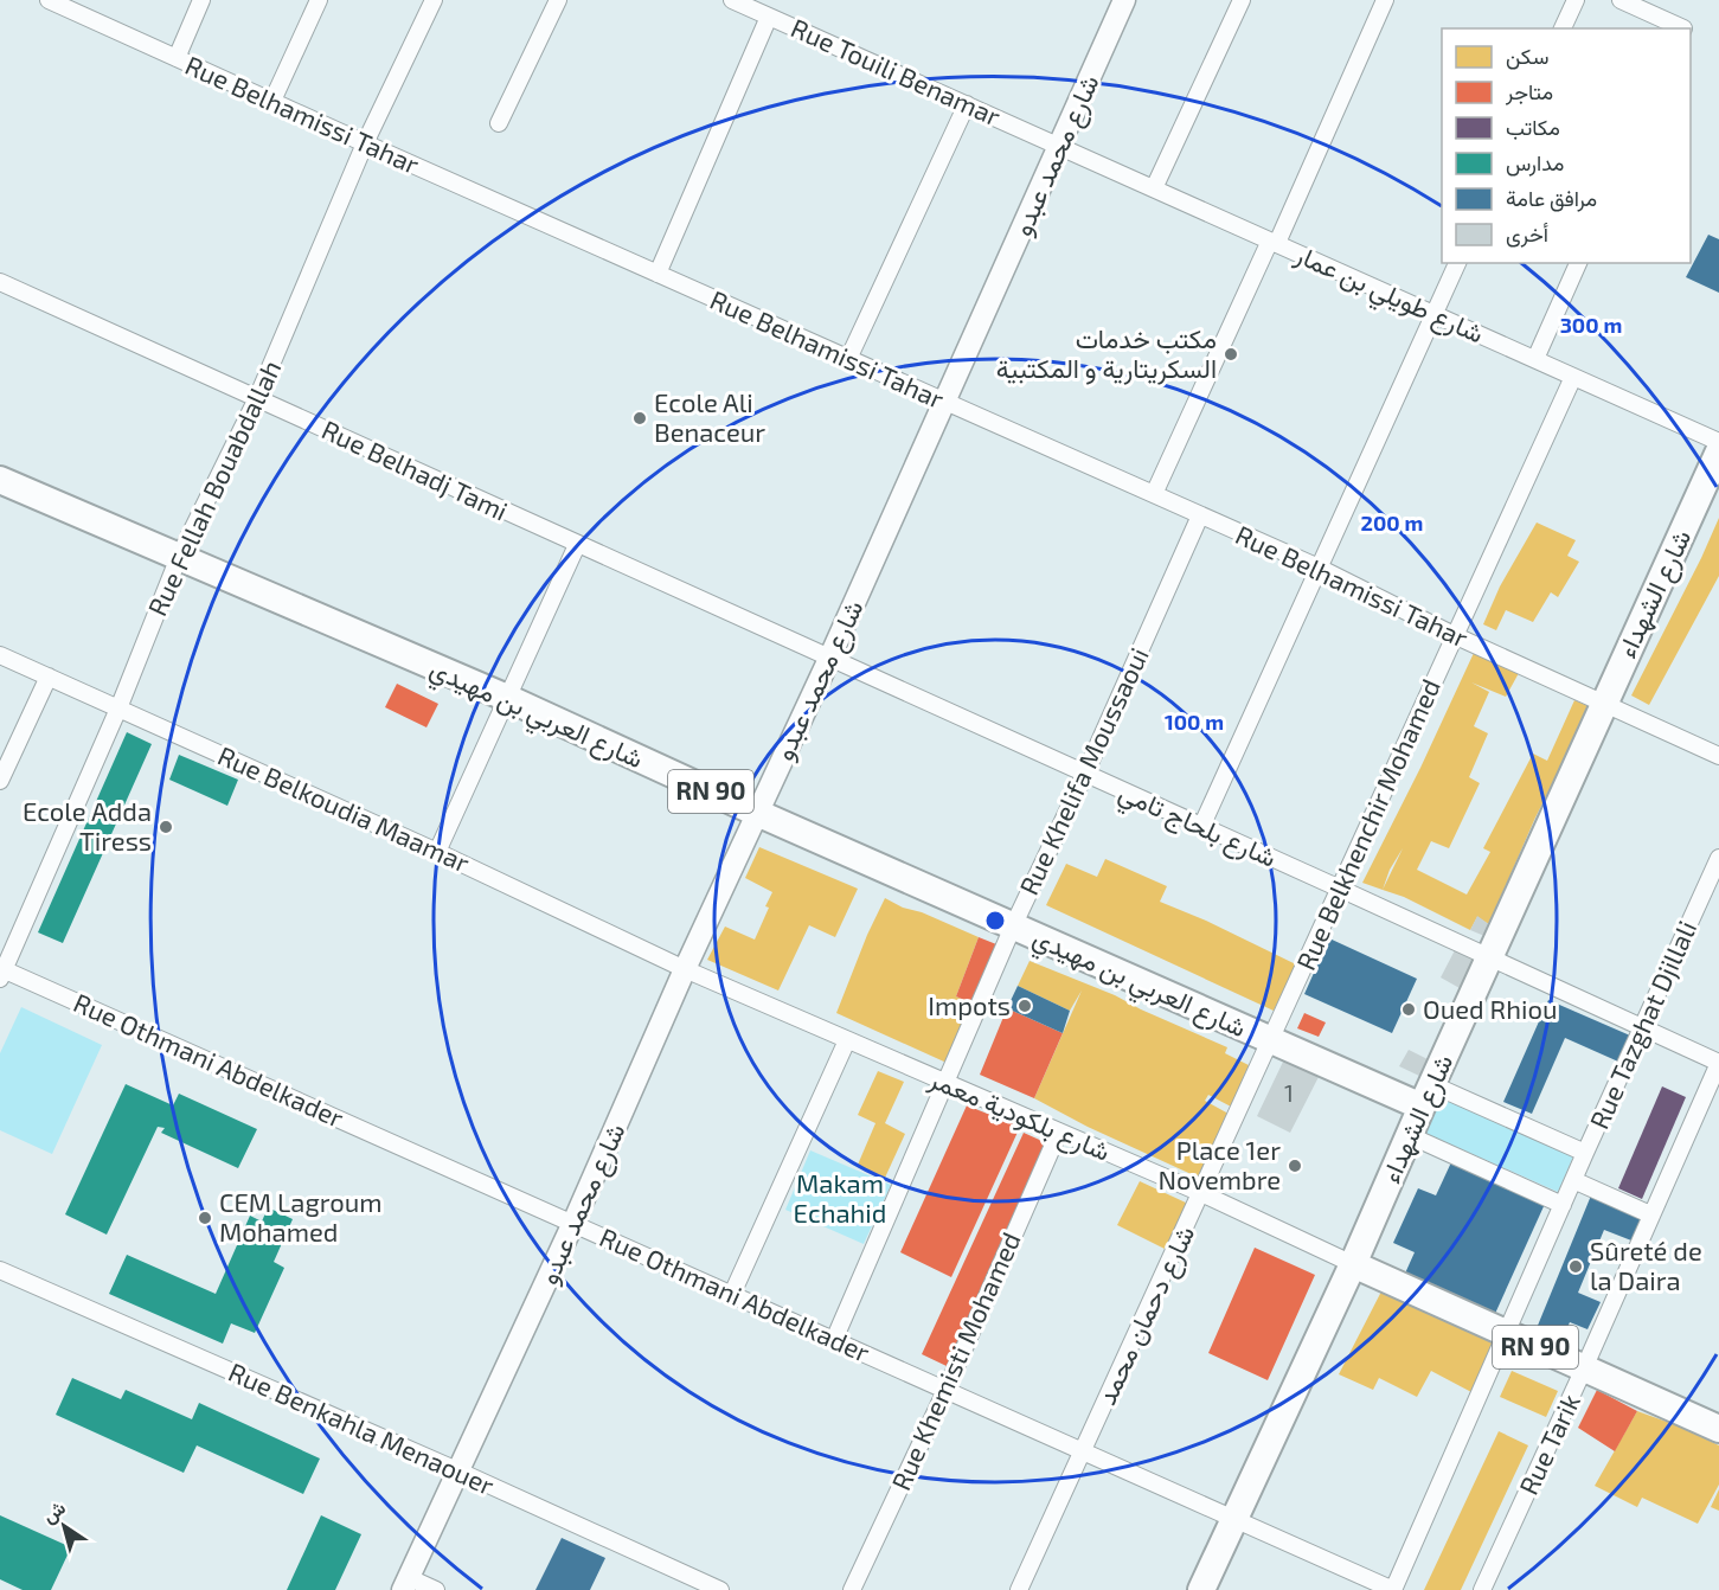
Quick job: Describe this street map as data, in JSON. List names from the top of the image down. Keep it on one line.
{"streets":{"main road":["شارع الشهداء","شارع العربي بن مهيدي","RN 90"],"street":["Rue Touili Benamar","Rue Belhamissi Tahar","شارع محمد عبدو","شارع طويلي بن عمار","Rue Belhadj Tami","Rue Fellah Bouabdallah","Rue Khelifa Moussaoui","Rue Belkoudia Maamar","شارع بلحاج تامي","Rue Belkhenchir Mohamed","Rue Tazghat Djillali","Rue Othmani Abdelkader","شارع بلكودية معمر","شارع دحمان محمد","Rue Khemisti Mohamed","Rue Benkahla Menaouer","Rue Tarik"]},"crossings":[["Rue Touili Benamar","شارع محمد عبدو"],["Rue Touili Benamar","شارع طويلي بن عمار"],["Rue Belhamissi Tahar","شارع محمد عبدو"],["Rue Belhamissi Tahar","Rue Fellah Bouabdallah"],["Rue Belhamissi Tahar","شارع الشهداء"],["Rue Belhamissi Tahar","Rue Khelifa Moussaoui"],["Rue Belhamissi Tahar","Rue Belkhenchir Mohamed"],["شارع محمد عبدو","شارع طويلي بن عمار"],["شارع محمد عبدو","Rue Belhadj Tami"],["شارع محمد عبدو","شارع العربي بن مهيدي"],["شارع محمد عبدو","Rue Belkoudia Maamar"],["شارع محمد عبدو","شارع بلحاج تامي"],["شارع محمد عبدو","Rue Othmani Abdelkader"],["شارع محمد عبدو","شارع بلكودية معمر"],["شارع محمد عبدو","Rue Benkahla Menaouer"],["شارع طويلي بن عمار","Rue Belkhenchir Mohamed"],["Rue Belhadj Tami","Rue Fellah Bouabdallah"],["Rue Belhadj Tami","شارع بلحاج تامي"],["Rue Fellah Bouabdallah","شارع العربي بن مهيدي"],["Rue Fellah Bouabdallah","Rue Belkoudia Maamar"],["Rue Fellah Bouabdallah","Rue Othmani Abdelkader"],["شارع الشهداء","شارع العربي بن مهيدي"],["شارع الشهداء","RN 90"],["شارع الشهداء","شارع بلحاج تامي"],["شارع الشهداء","Rue Othmani Abdelkader"],["شارع الشهداء","شارع بلكودية معمر"],["شارع العربي بن مهيدي","Rue Khelifa Moussaoui"],["شارع العربي بن مهيدي","Rue Belkhenchir Mohamed"],["شارع العربي بن مهيدي","شارع دحمان محمد"],["Rue Khelifa Moussaoui","شارع بلحاج تامي"],["Rue Khelifa Moussaoui","Rue Othmani Abdelkader"],["Rue Khelifa Moussaoui","شارع بلكودية معمر"],["RN 90","Rue Tazghat Djillali"],["RN 90","شارع بلكودية معمر"],["RN 90","Rue Tarik"],["Rue Belkoudia Maamar","شارع بلكودية معمر"],["شارع بلحاج تامي","Rue Belkhenchir Mohamed"],["شارع بلحاج تامي","Rue Tazghat Djillali"],["شارع بلحاج تامي","Rue Tarik"],["Rue Belkhenchir Mohamed","شارع دحمان محمد"],["Rue Othmani Abdelkader","شارع دحمان محمد"],["Rue Othmani Abdelkader","Rue Khemisti Mohamed"],["شارع بلكودية معمر","شارع دحمان محمد"],["شارع بلكودية معمر","Rue Khemisti Mohamed"]],"parks":["Makam Echahid"],"places":["مكتب خدمات السكريتارية و المكتبية","Ecole Ali Benaceur","Ecole Adda Tiress","Impots","Oued Rhiou","Place 1er Novembre","CEM Lagroum Mohamed","Sûreté de la Daira"],"house_numbers":["1"],"legend":["سكن","متاجر","مكاتب","مدارس","مرافق عامة","أخرى"],"north":"top left","rings":["300 m","200 m","100 m"]}
